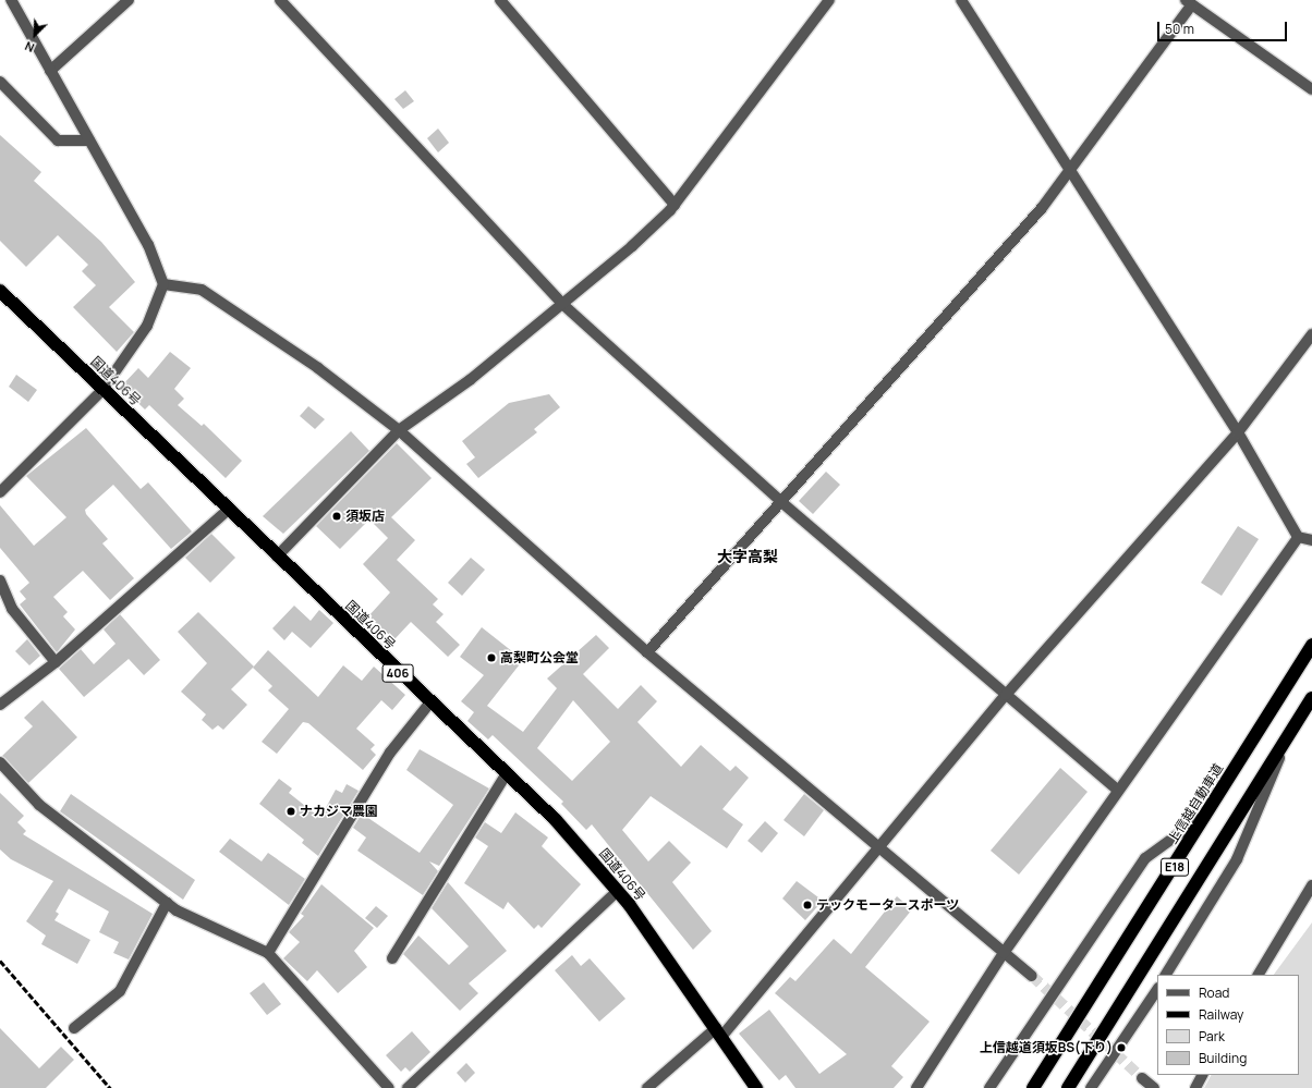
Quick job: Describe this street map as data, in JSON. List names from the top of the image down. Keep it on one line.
{"streets":{"highway":["国道406号","406","上信越自動車道","E18"]},"districts":["大字高梨"],"places":["須坂店","高梨町公会堂","ナカジマ農園","テックモータースポーツ","上信越道須坂BS(下り)"],"legend":["Road","Railway","Park","Building"],"scale_bar":"50 m","north":"bottom left"}
